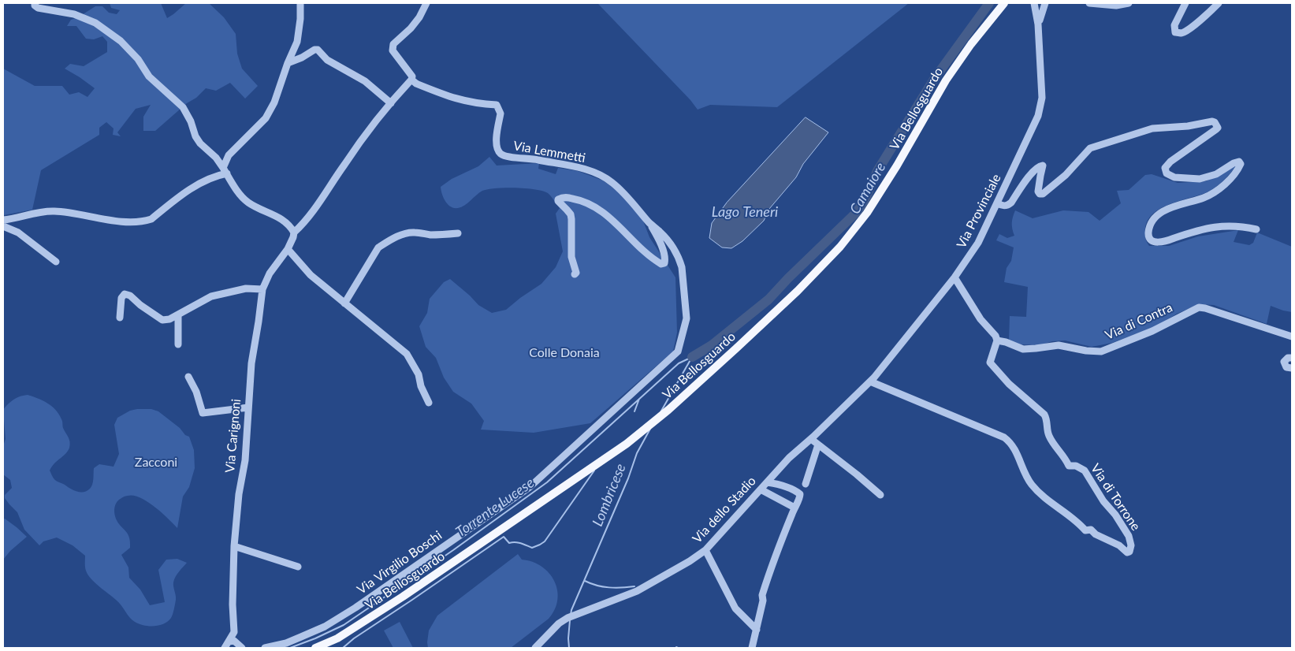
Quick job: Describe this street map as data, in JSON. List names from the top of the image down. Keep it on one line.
{"streets":{"main road":["Via Bellosguardo"],"street":["Via Lemmetti","Via Provinciale","Via di Contra","Via Carignoni","Via di Torrone","Via dello Stadio","Via Virgilio Boschi"]},"crossings":[["Via Lemmetti","Via Virgilio Boschi"],["Via Provinciale","Via di Torrone"],["Via Provinciale","Via dello Stadio"],["Via di Contra","Via di Torrone"],["Via di Torrone","Via dello Stadio"]],"water":["Camaiore","Lago Teneri","Lombricese","Torrente Lucese"],"parks":["Colle Donaia","Zacconi"]}
